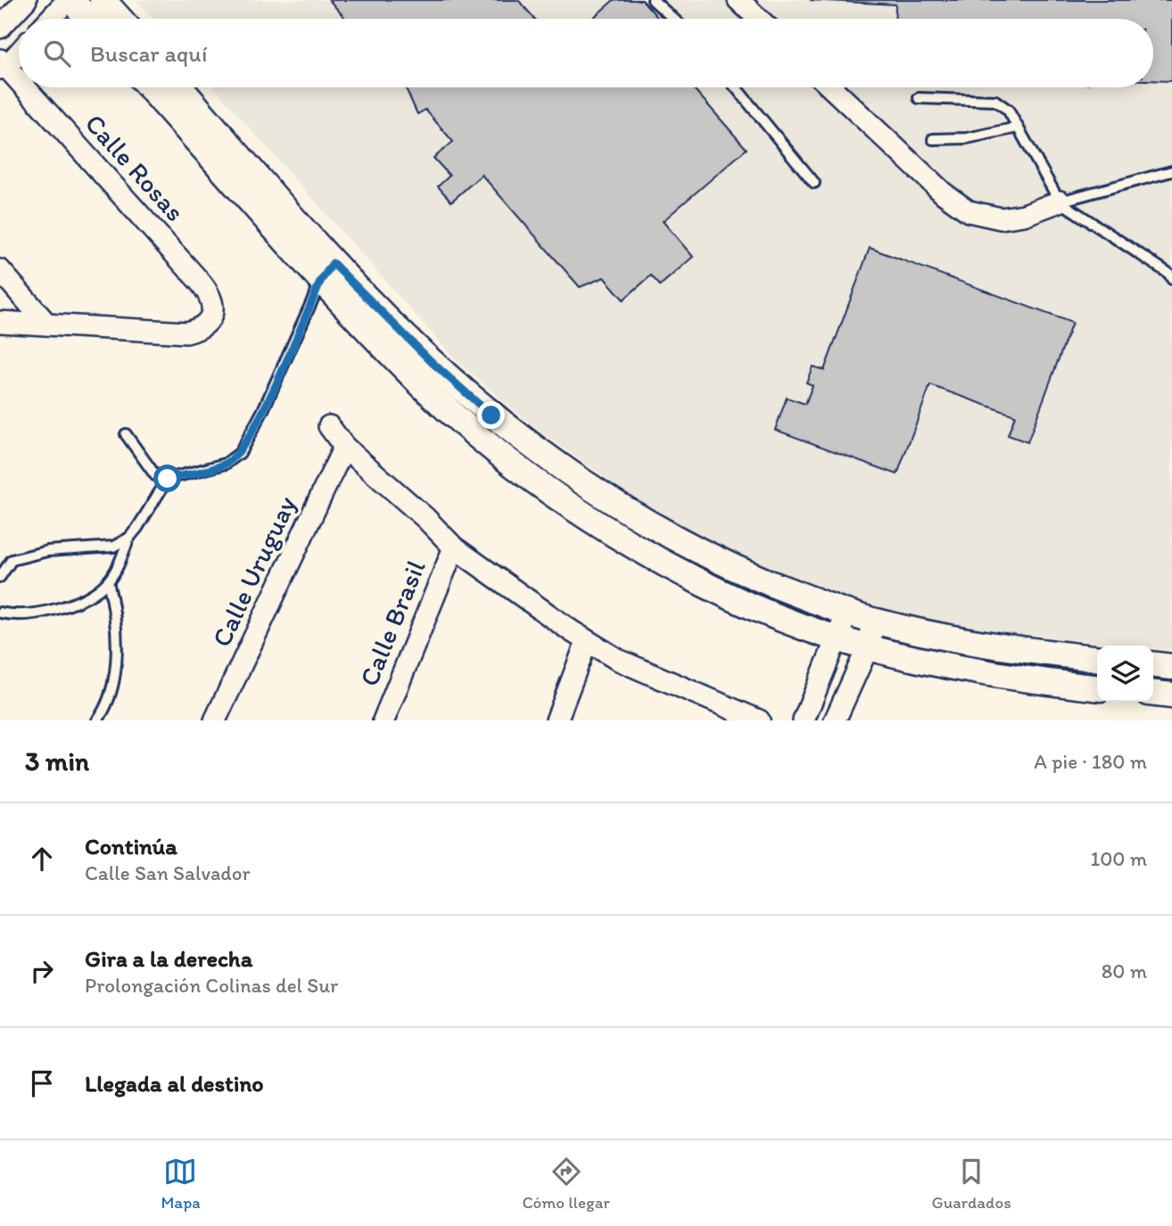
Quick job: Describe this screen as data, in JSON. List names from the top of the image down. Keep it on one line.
{"streets":{"street":["Calle Rosas","Calle Uruguay","Calle Brasil"]},"page":{"search":"Buscar aquí","heading":["3 min","A pie · 180 m"],"list":[["Continúa","Calle San Salvador","100 m"],["Gira a la derecha","Prolongación Colinas del Sur","80 m"],"Llegada al destino"],"nav":["Mapa","Cómo llegar","Guardados"]}}
